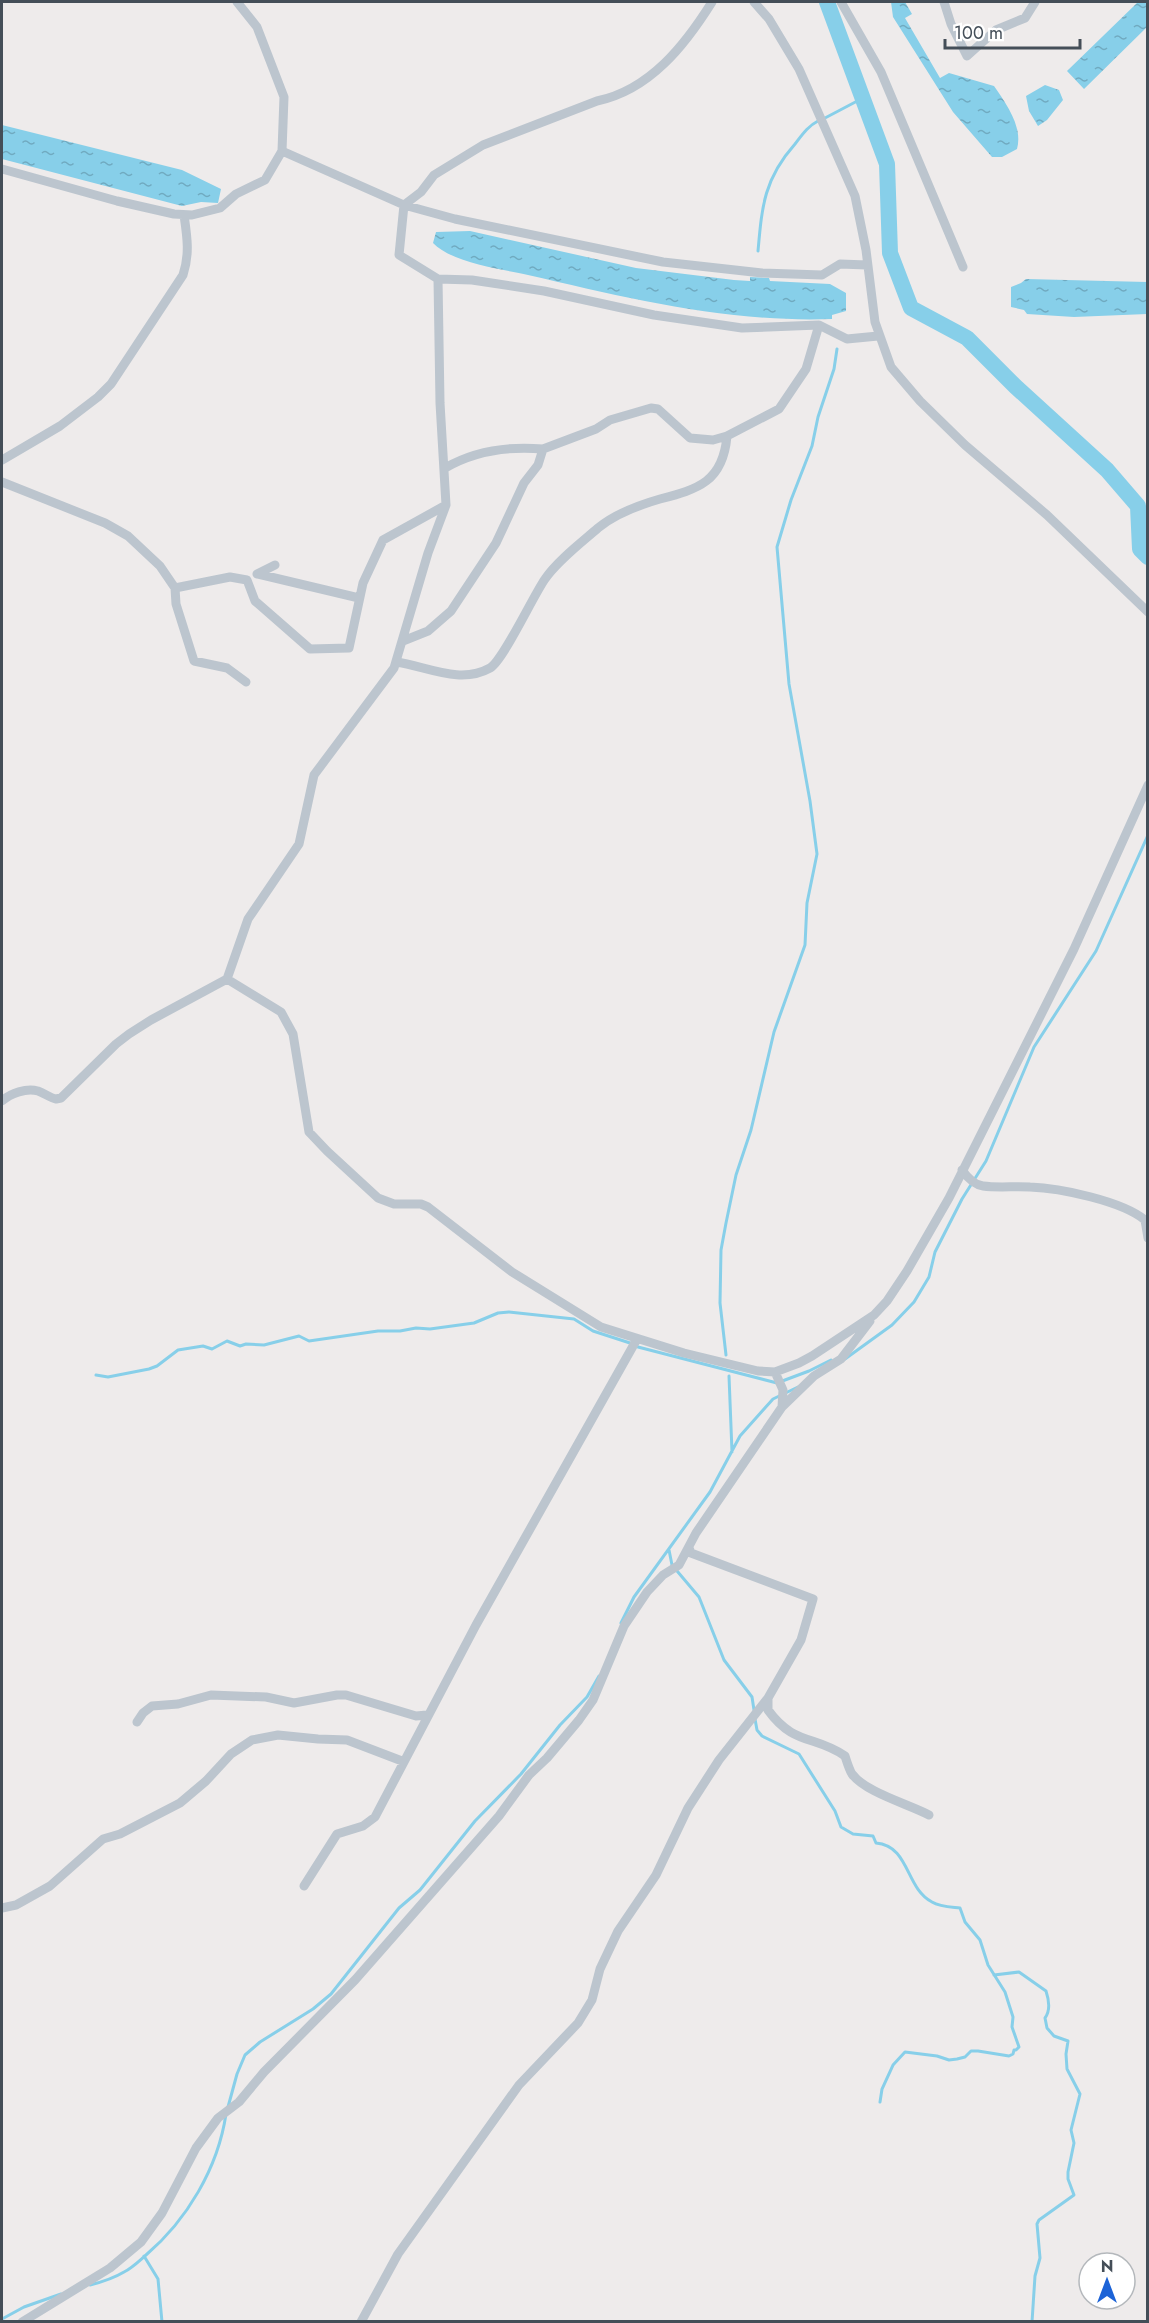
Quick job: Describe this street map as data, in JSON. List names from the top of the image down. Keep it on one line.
{"scale_bar":"100 m","north":"top"}
